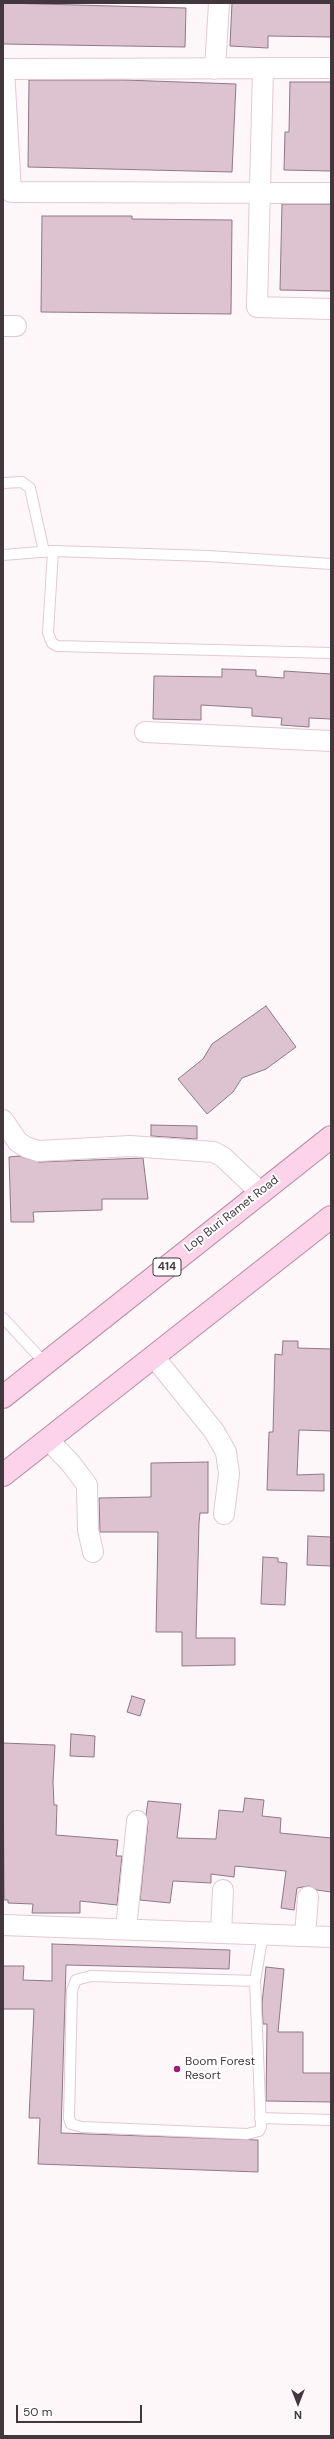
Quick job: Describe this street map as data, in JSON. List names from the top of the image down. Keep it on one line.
{"streets":{"main road":["Lop Buri Ramet Road","414"]},"places":["Boom Forest Resort"],"scale_bar":"50 m","north":"bottom"}
